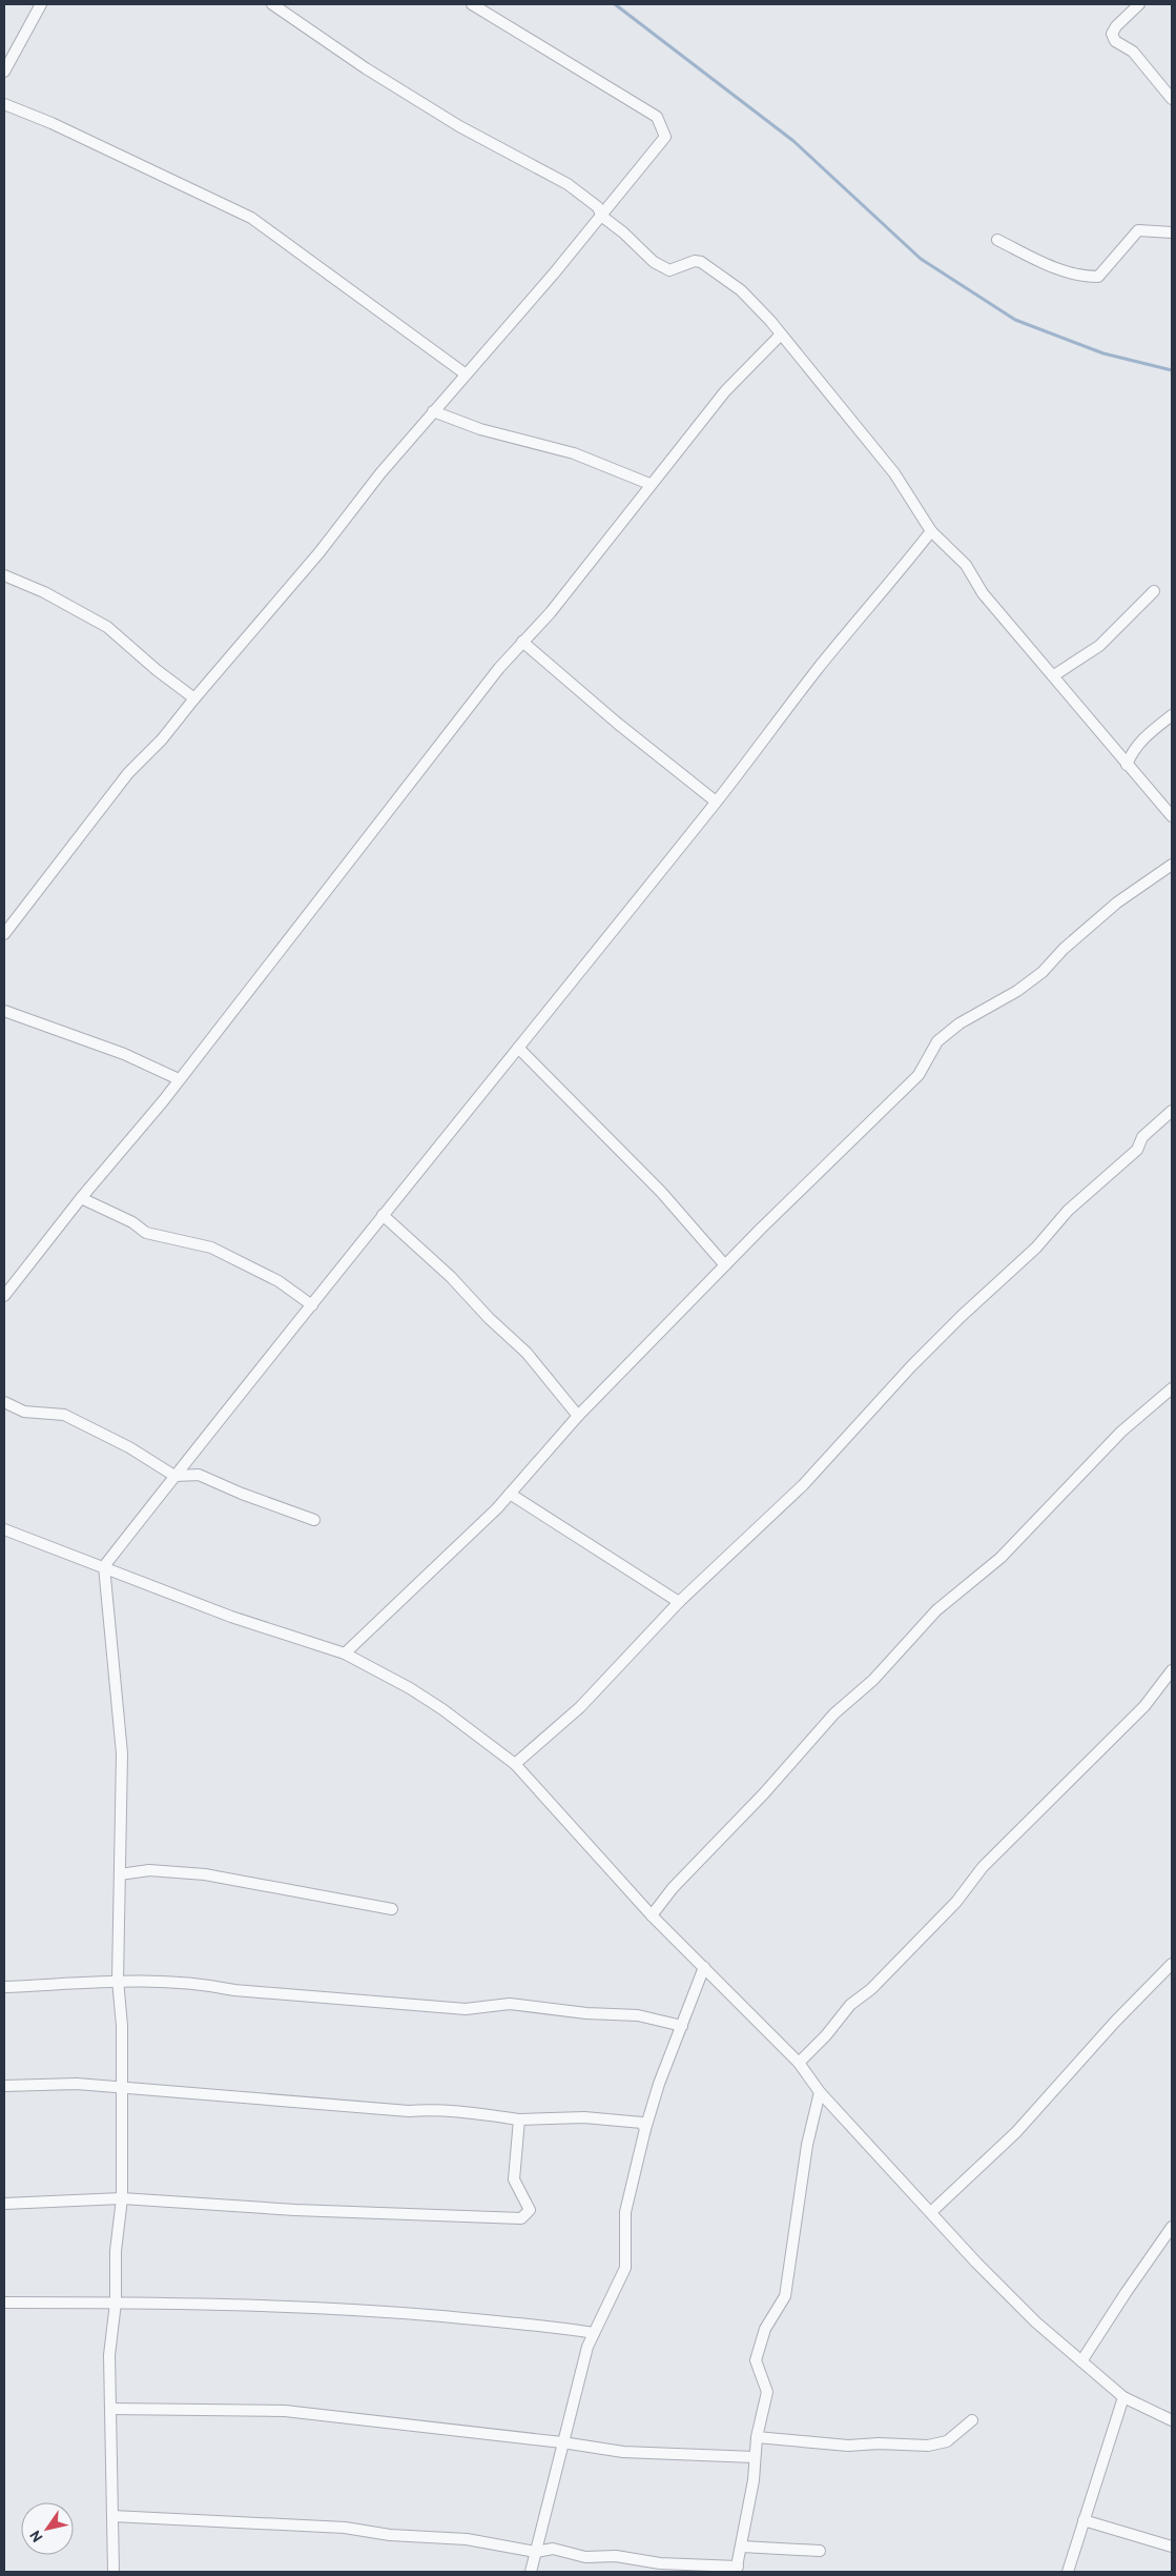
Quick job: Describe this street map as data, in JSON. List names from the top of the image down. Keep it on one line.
{"north":"bottom left"}
